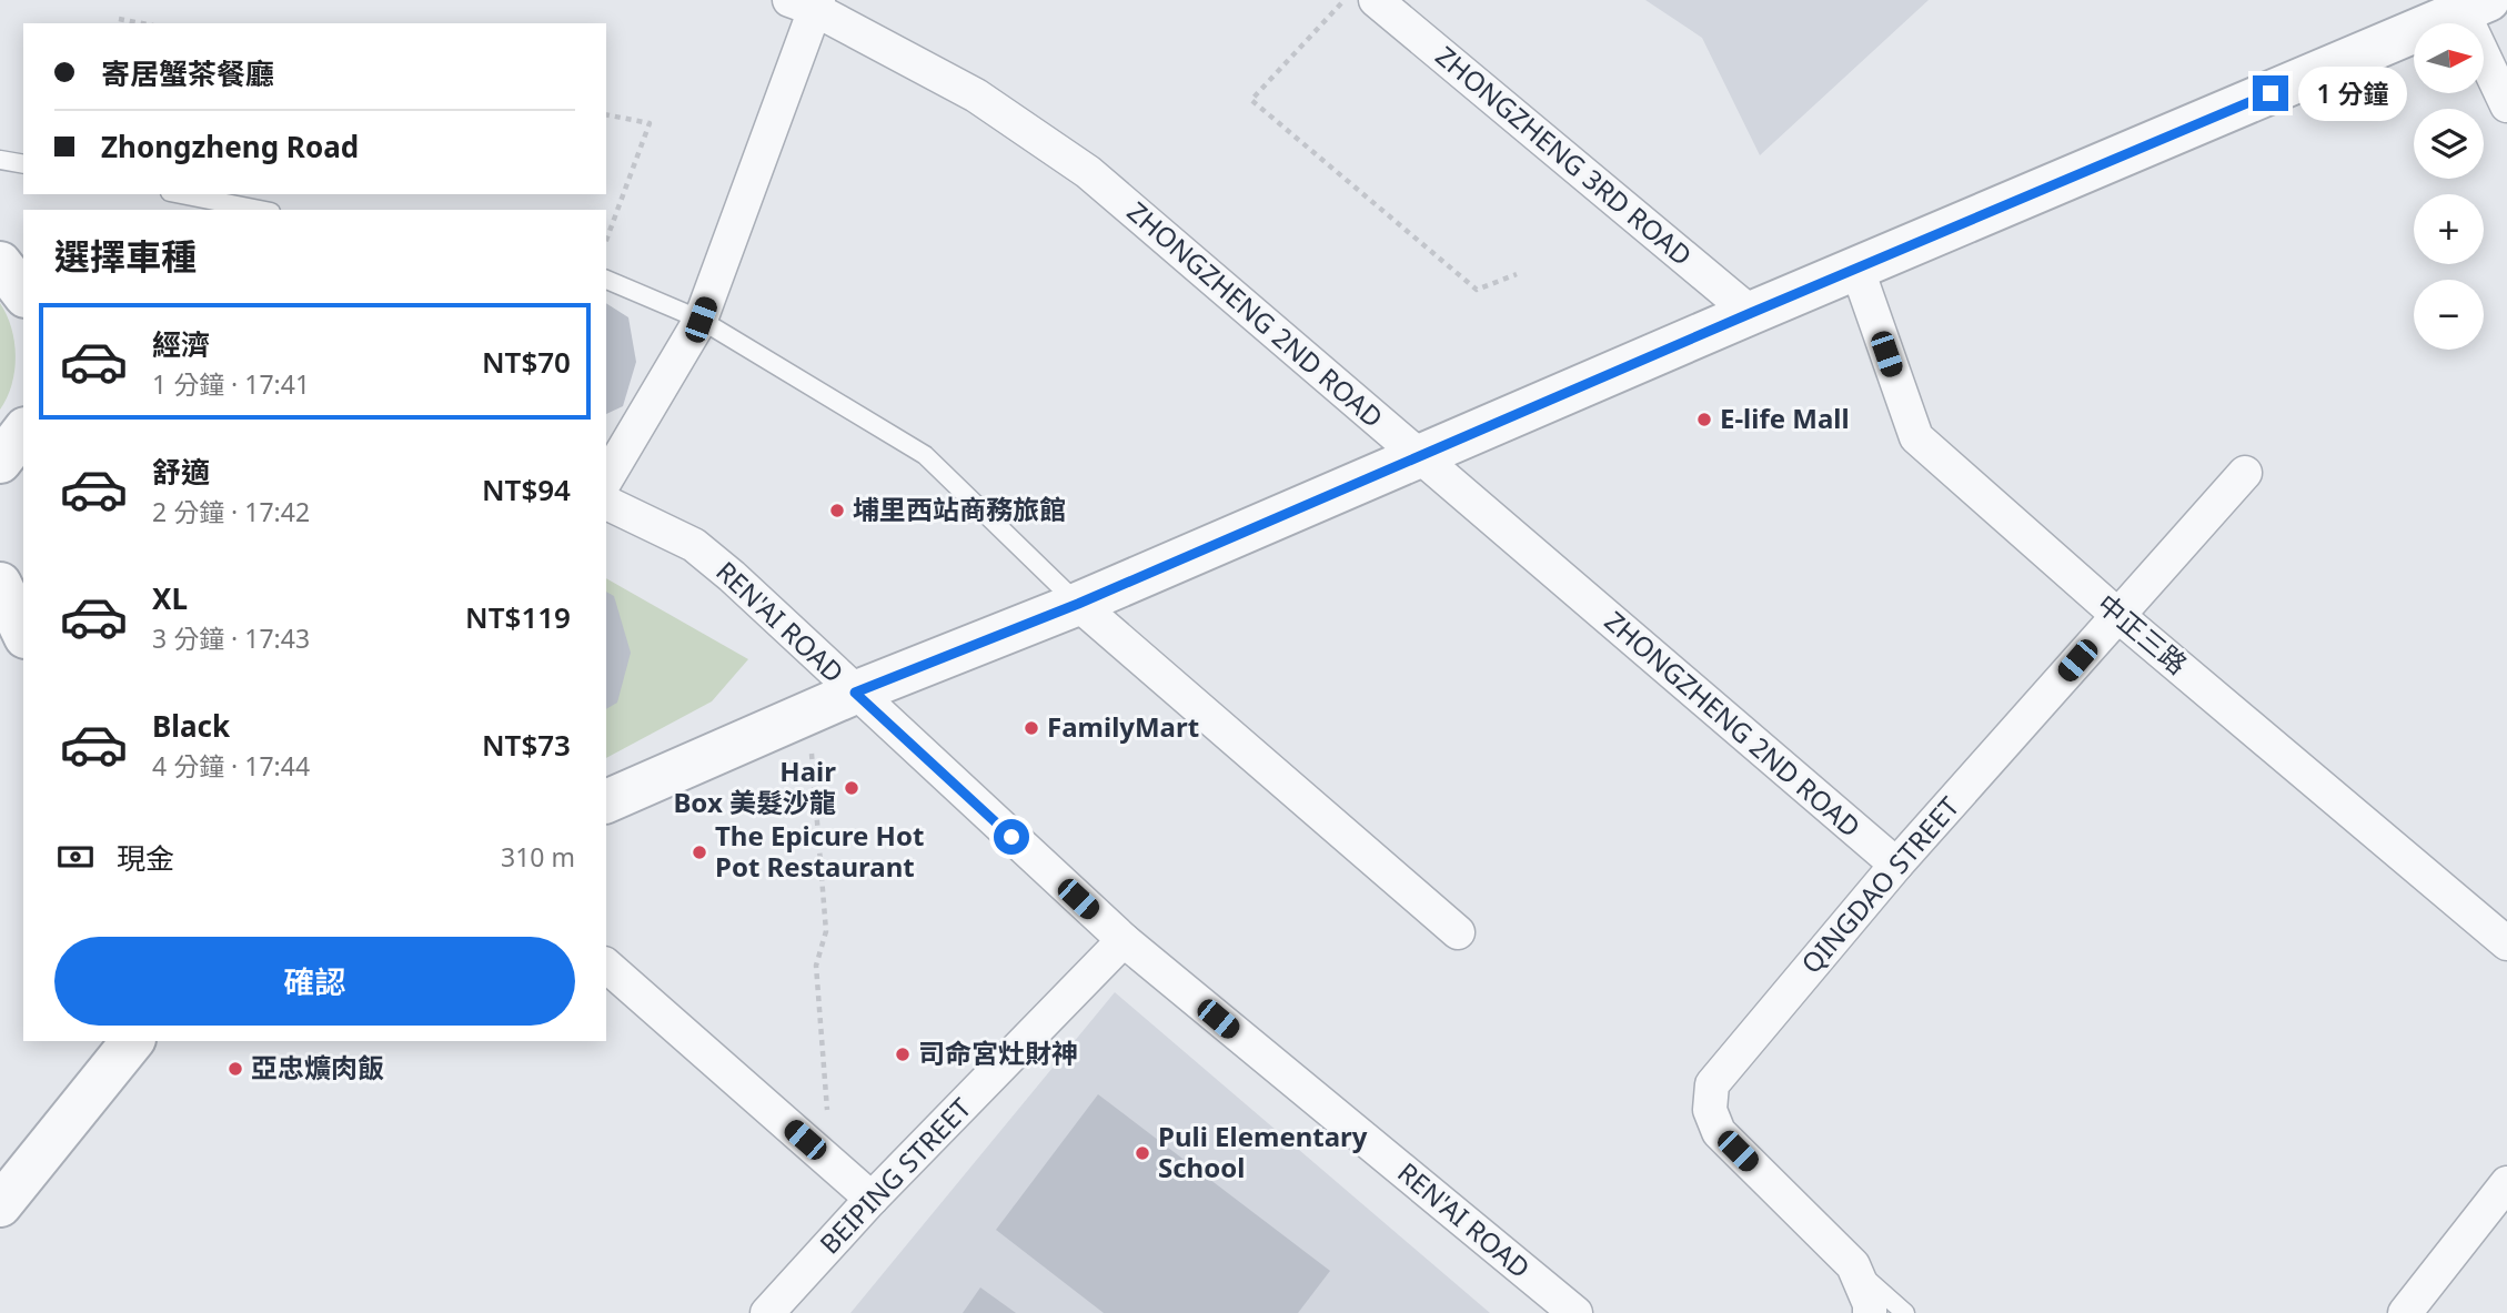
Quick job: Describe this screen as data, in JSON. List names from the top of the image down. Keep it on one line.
{"streets":{"street":["ZHONGZHENG 3RD ROAD","ZHONGZHENG 2ND ROAD","REN'AI ROAD","中正三路","QINGDAO STREET","BEIPING STREET"]},"crossings":[["ZHONGZHENG 2ND ROAD","QINGDAO STREET"],["REN'AI ROAD","BEIPING STREET"],["中正三路","QINGDAO STREET"]],"places":["E-life Mall","埔里西站商務旅館","FamilyMart","Hair Box 美髮沙龍","The Epicure Hot Pot Restaurant","司命宮灶財神","亞忠爌肉飯","Puli Elementary School"],"north":"right","page":{"map_buttons":["+","−"],"banner":["寄居蟹茶餐廳","Zhongzheng Road"],"bubble":"1 分鐘","heading":"選擇車種","list":[{"name":"經濟","note":"1 分鐘 · 17:41","value":"NT$70"},{"name":"舒適","note":"2 分鐘 · 17:42","value":"NT$94"},{"name":"XL","note":"3 分鐘 · 17:43","value":"NT$119"},{"name":"Black","note":"4 分鐘 · 17:44","value":"NT$73"}],"pay":["現金","310 m"],"buttons":"確認"}}
